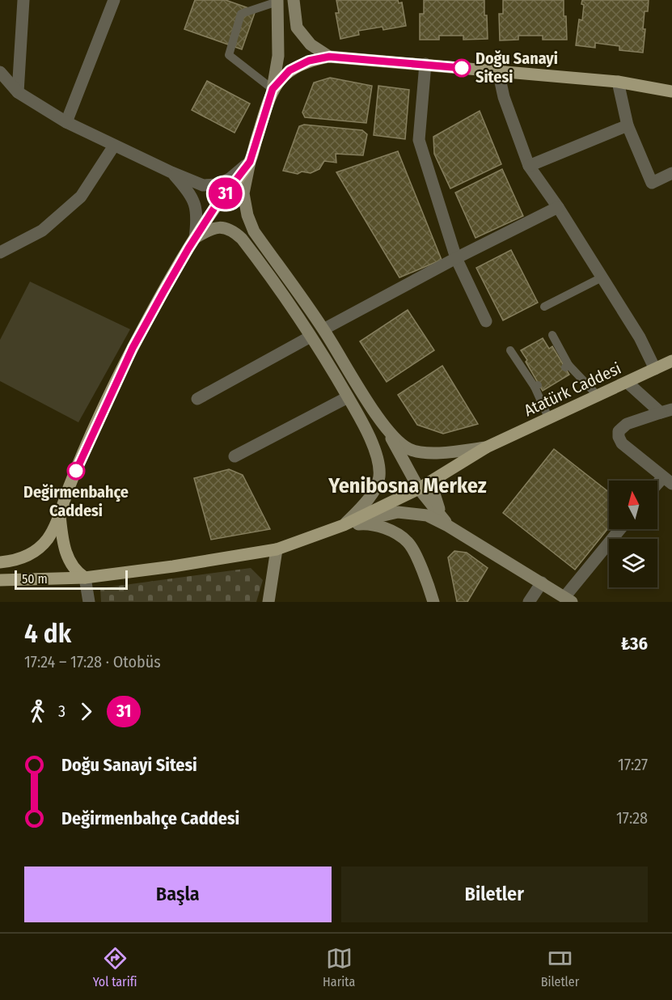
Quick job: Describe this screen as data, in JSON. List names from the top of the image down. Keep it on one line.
{"streets":{"main road":["Atatürk Caddesi"]},"districts":["Yenibosna Merkez"],"places":["Doğu Sanayi Sitesi","Değirmenbahçe Caddesi"],"lines":["bus line 31"],"scale_bar":"50 m","north":"top","page":{"on_map":"31","scale":"50 m","heading":["4 dk","17:24 – 17:28 · Otobüs","₺36"],"legs":["3","31"],"list":[{"name":"Doğu Sanayi Sitesi","value":"17:27"},{"name":"Değirmenbahçe Caddesi","value":"17:28"}],"buttons":["Başla","Biletler"],"tabs":["Yol tarifi","Harita","Biletler"]}}
